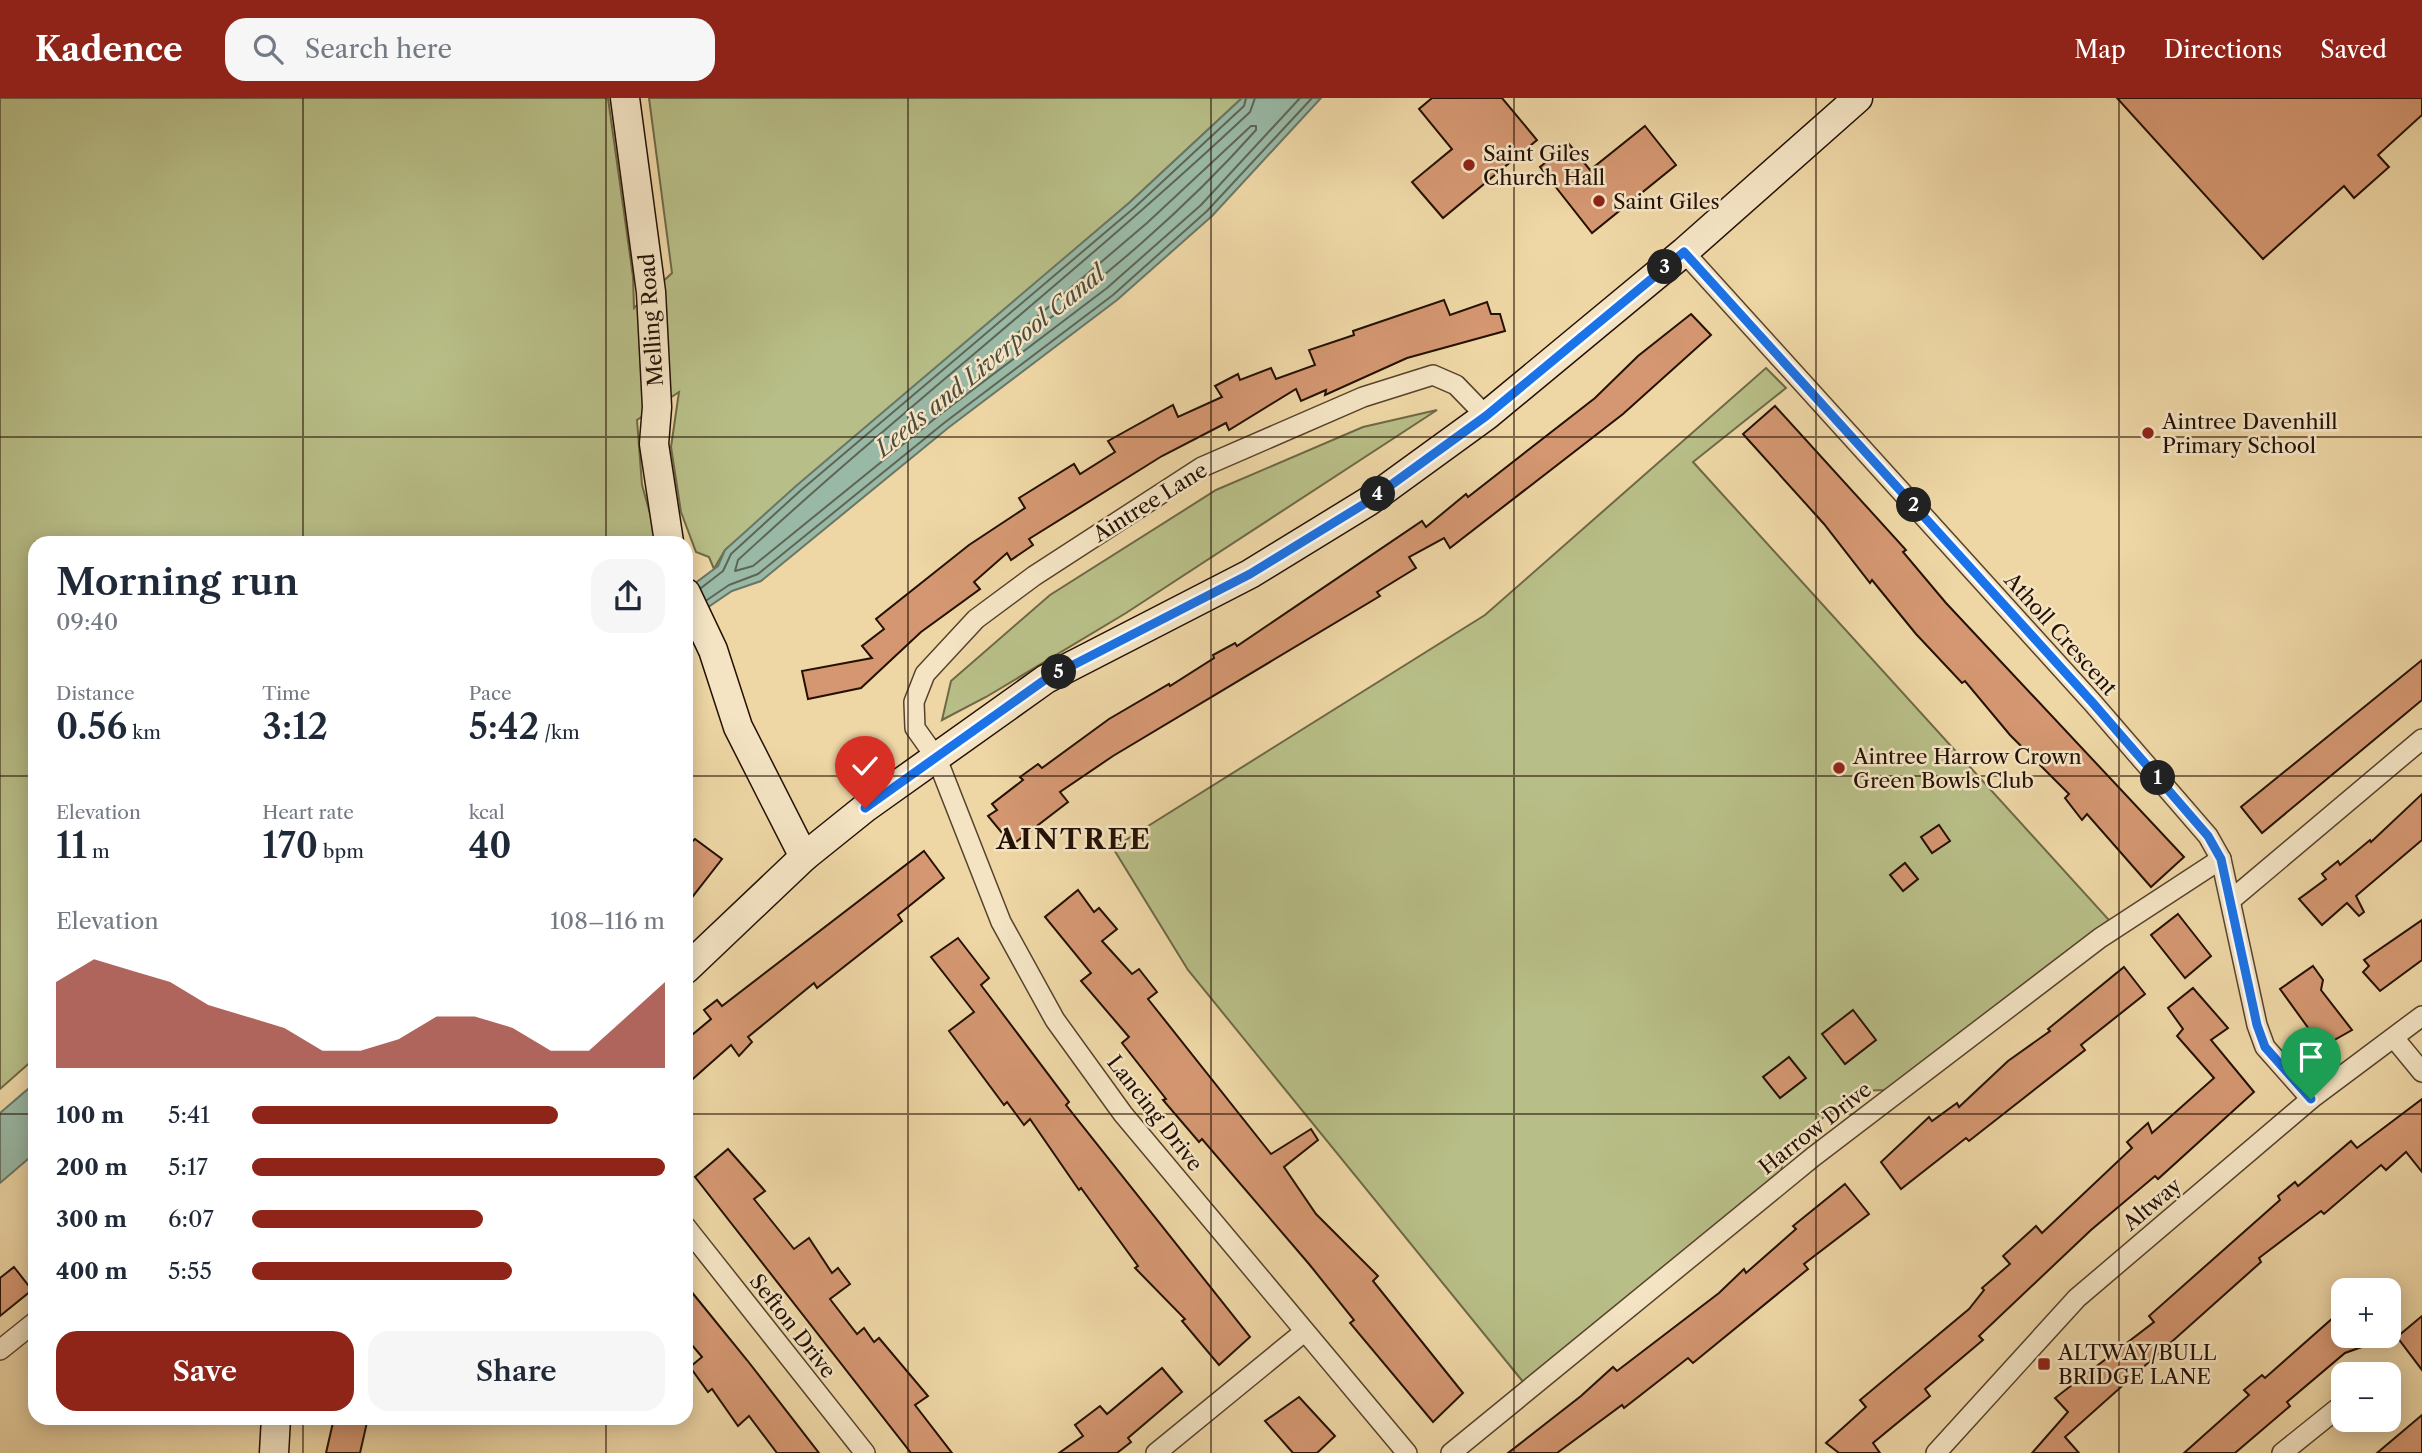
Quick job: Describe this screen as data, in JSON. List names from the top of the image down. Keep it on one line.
{"streets":{"main road":["Melling Road"],"street":["Aintree Lane","Atholl Crescent","Lancing Drive","Harrow Drive","Altway","Sefton Drive"]},"crossings":[["Aintree Lane","Lancing Drive"],["Atholl Crescent","Harrow Drive"],["Atholl Crescent","Altway"]],"districts":["AINTREE"],"water":["Leeds and Liverpool Canal"],"places":{"other":["Saint Giles Church Hall","Saint Giles","Aintree Davenhill Primary School","Aintree Harrow Crown Green Bowls Club"],"transit":["ALTWAY/BULL BRIDGE LANE"]},"page":{"header":"Kadence","search":"Search here","nav":["Map","Directions","Saved"],"pins":["3","4","2","5","1"],"heading":["Morning run","09:40"],"stats":[["Distance","0.56 km"],["Time","3:12"],["Pace","5:42 /km"],["Elevation","11 m"],["Heart rate","170 bpm"],["kcal","40"]],"chart":["Elevation","108–116 m"],"list":[{"name":"100 m","note":"5:41"},{"name":"200 m","note":"5:17"},{"name":"300 m","note":"6:07"},{"name":"400 m","note":"5:55"}],"map_buttons":["+","−"],"buttons":["Save","Share"]}}
